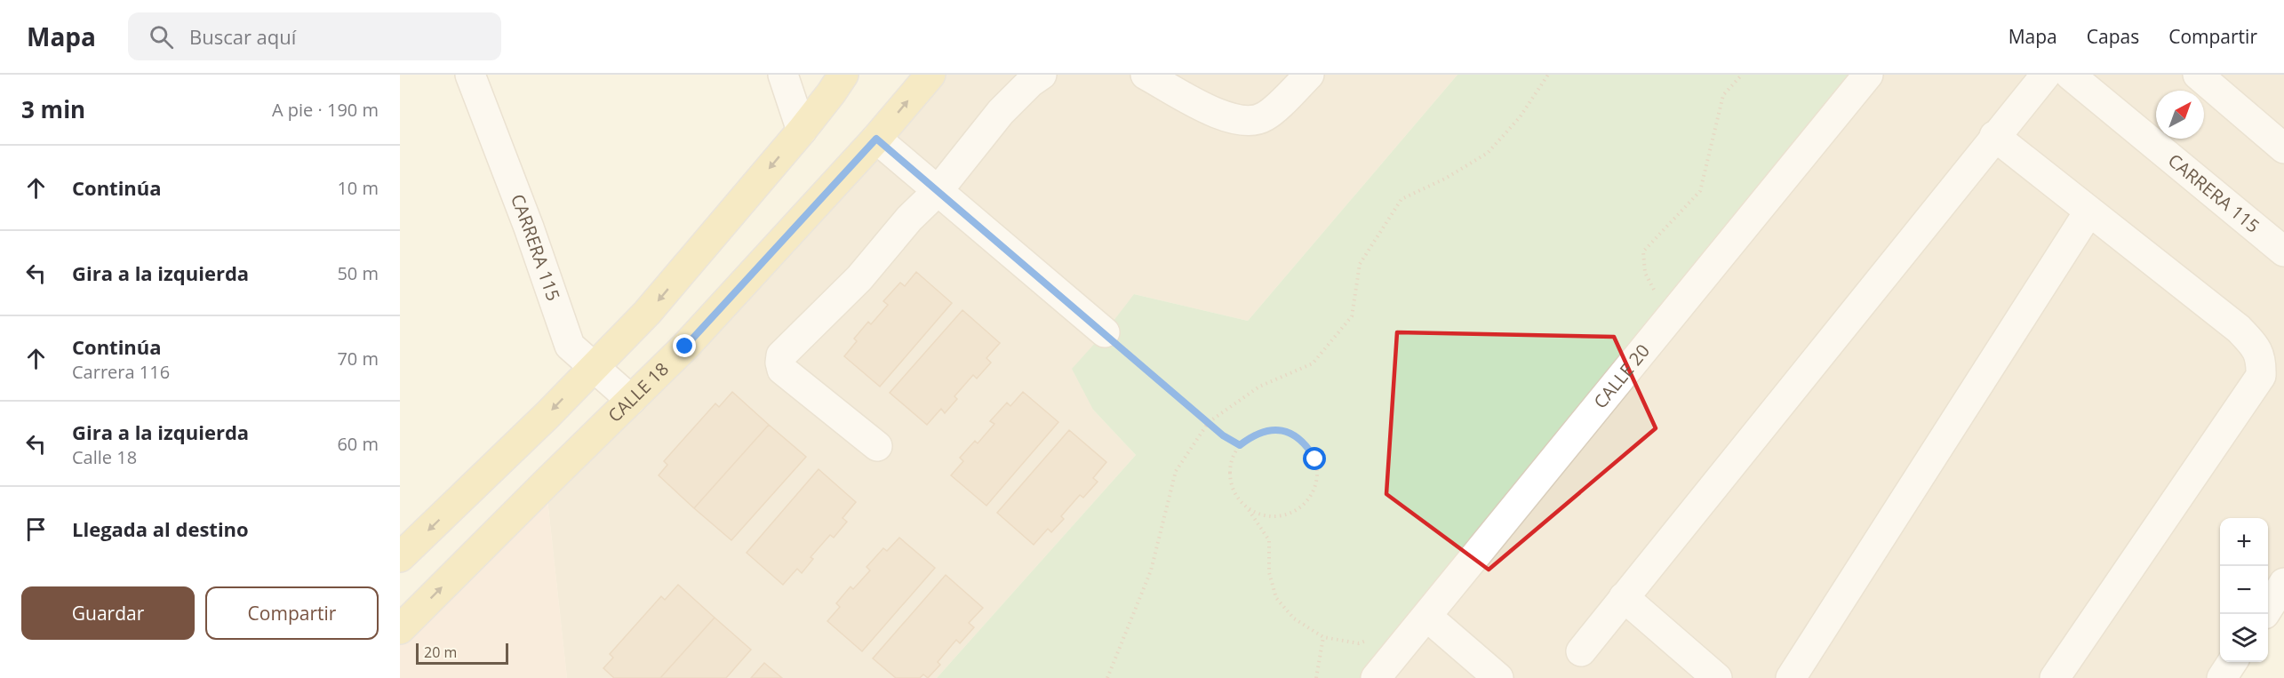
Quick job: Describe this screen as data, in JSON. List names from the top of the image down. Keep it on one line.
{"streets":{"main road":["CALLE 18"],"street":["CARRERA 115","CALLE 20"]},"crossings":[["CARRERA 115","CALLE 18"]],"scale_bar":"20 m","north":"top right","page":{"header":"Mapa","search":"Buscar aquí","nav":["Mapa","Capas","Compartir"],"heading":["3 min","A pie · 190 m"],"list":[["Continúa","10 m"],["Gira a la izquierda","50 m"],["Continúa","Carrera 116","70 m"],["Gira a la izquierda","Calle 18","60 m"],"Llegada al destino"],"map_buttons":["+","−"],"buttons":["Guardar","Compartir"],"scale":"20 m"}}
